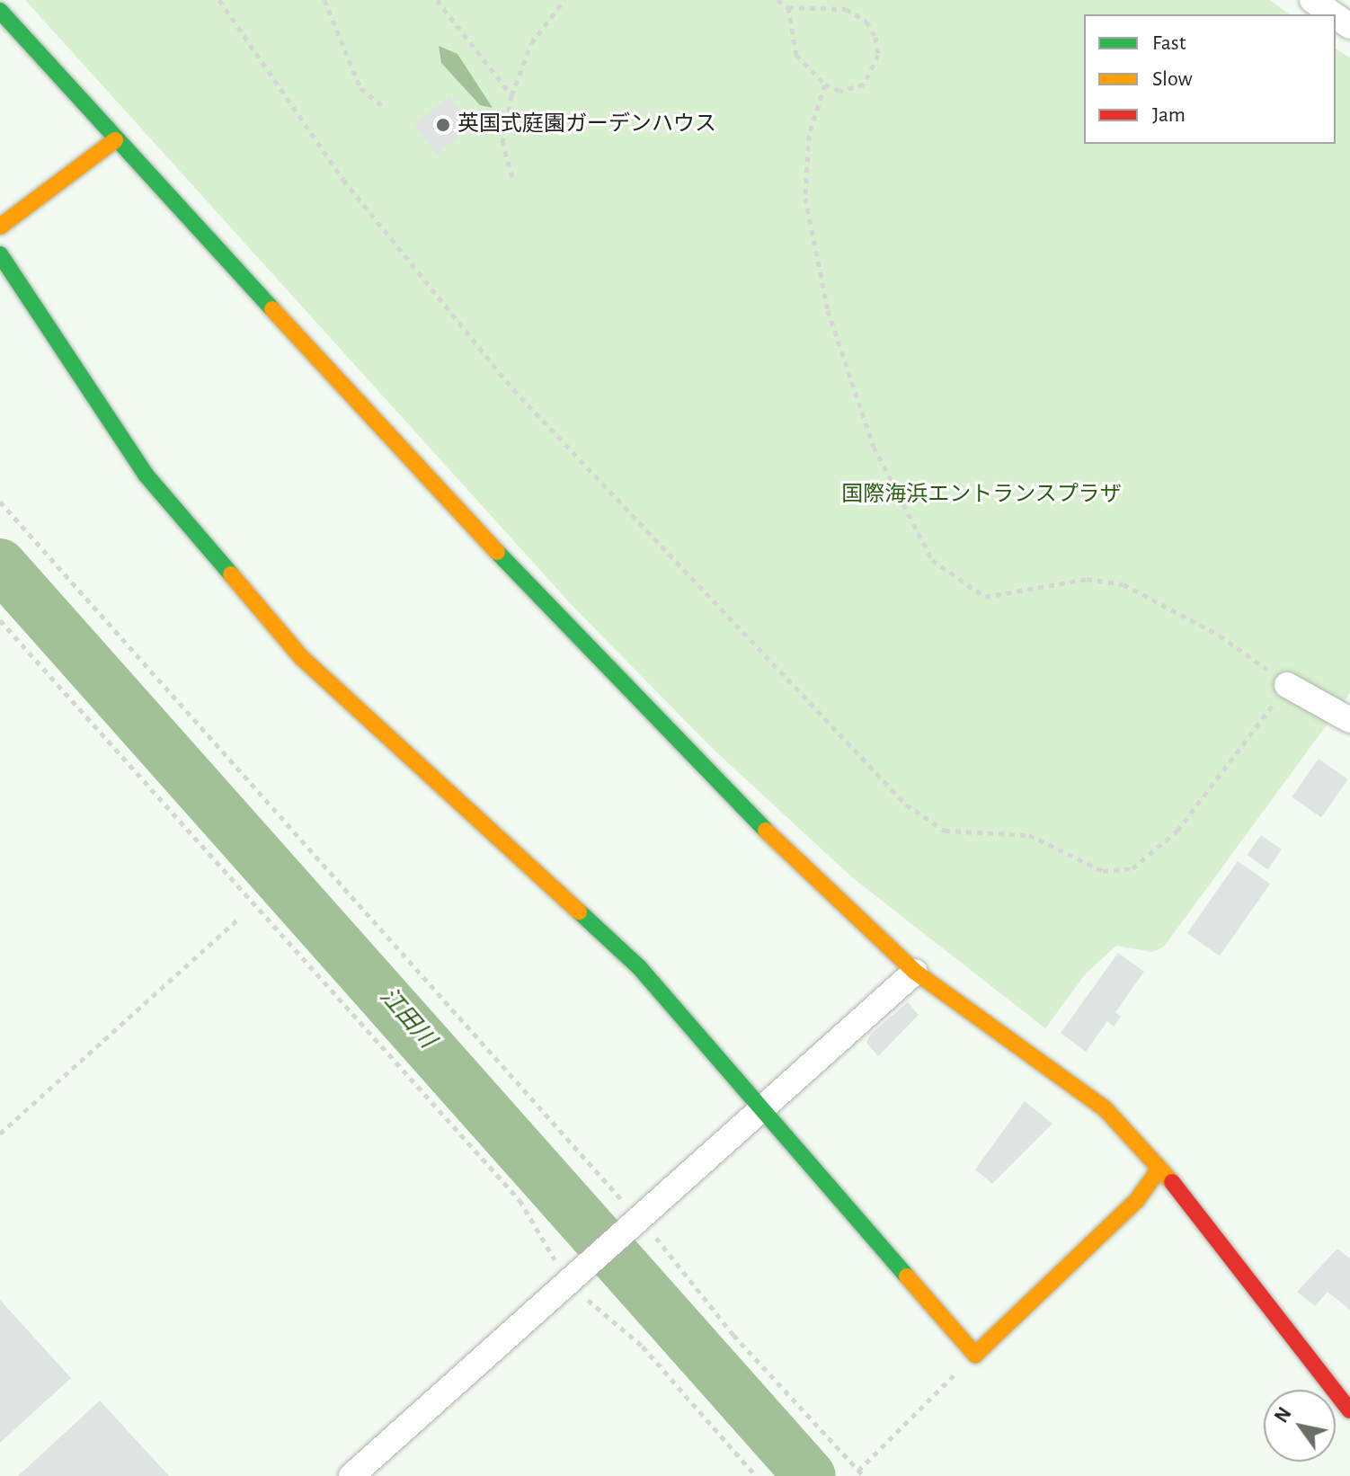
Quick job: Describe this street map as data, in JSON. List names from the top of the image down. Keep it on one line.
{"water":["江田川"],"parks":["国際海浜エントランスプラザ"],"places":["英国式庭園ガーデンハウス"],"legend":["Fast","Slow","Jam"],"north":"top left"}
